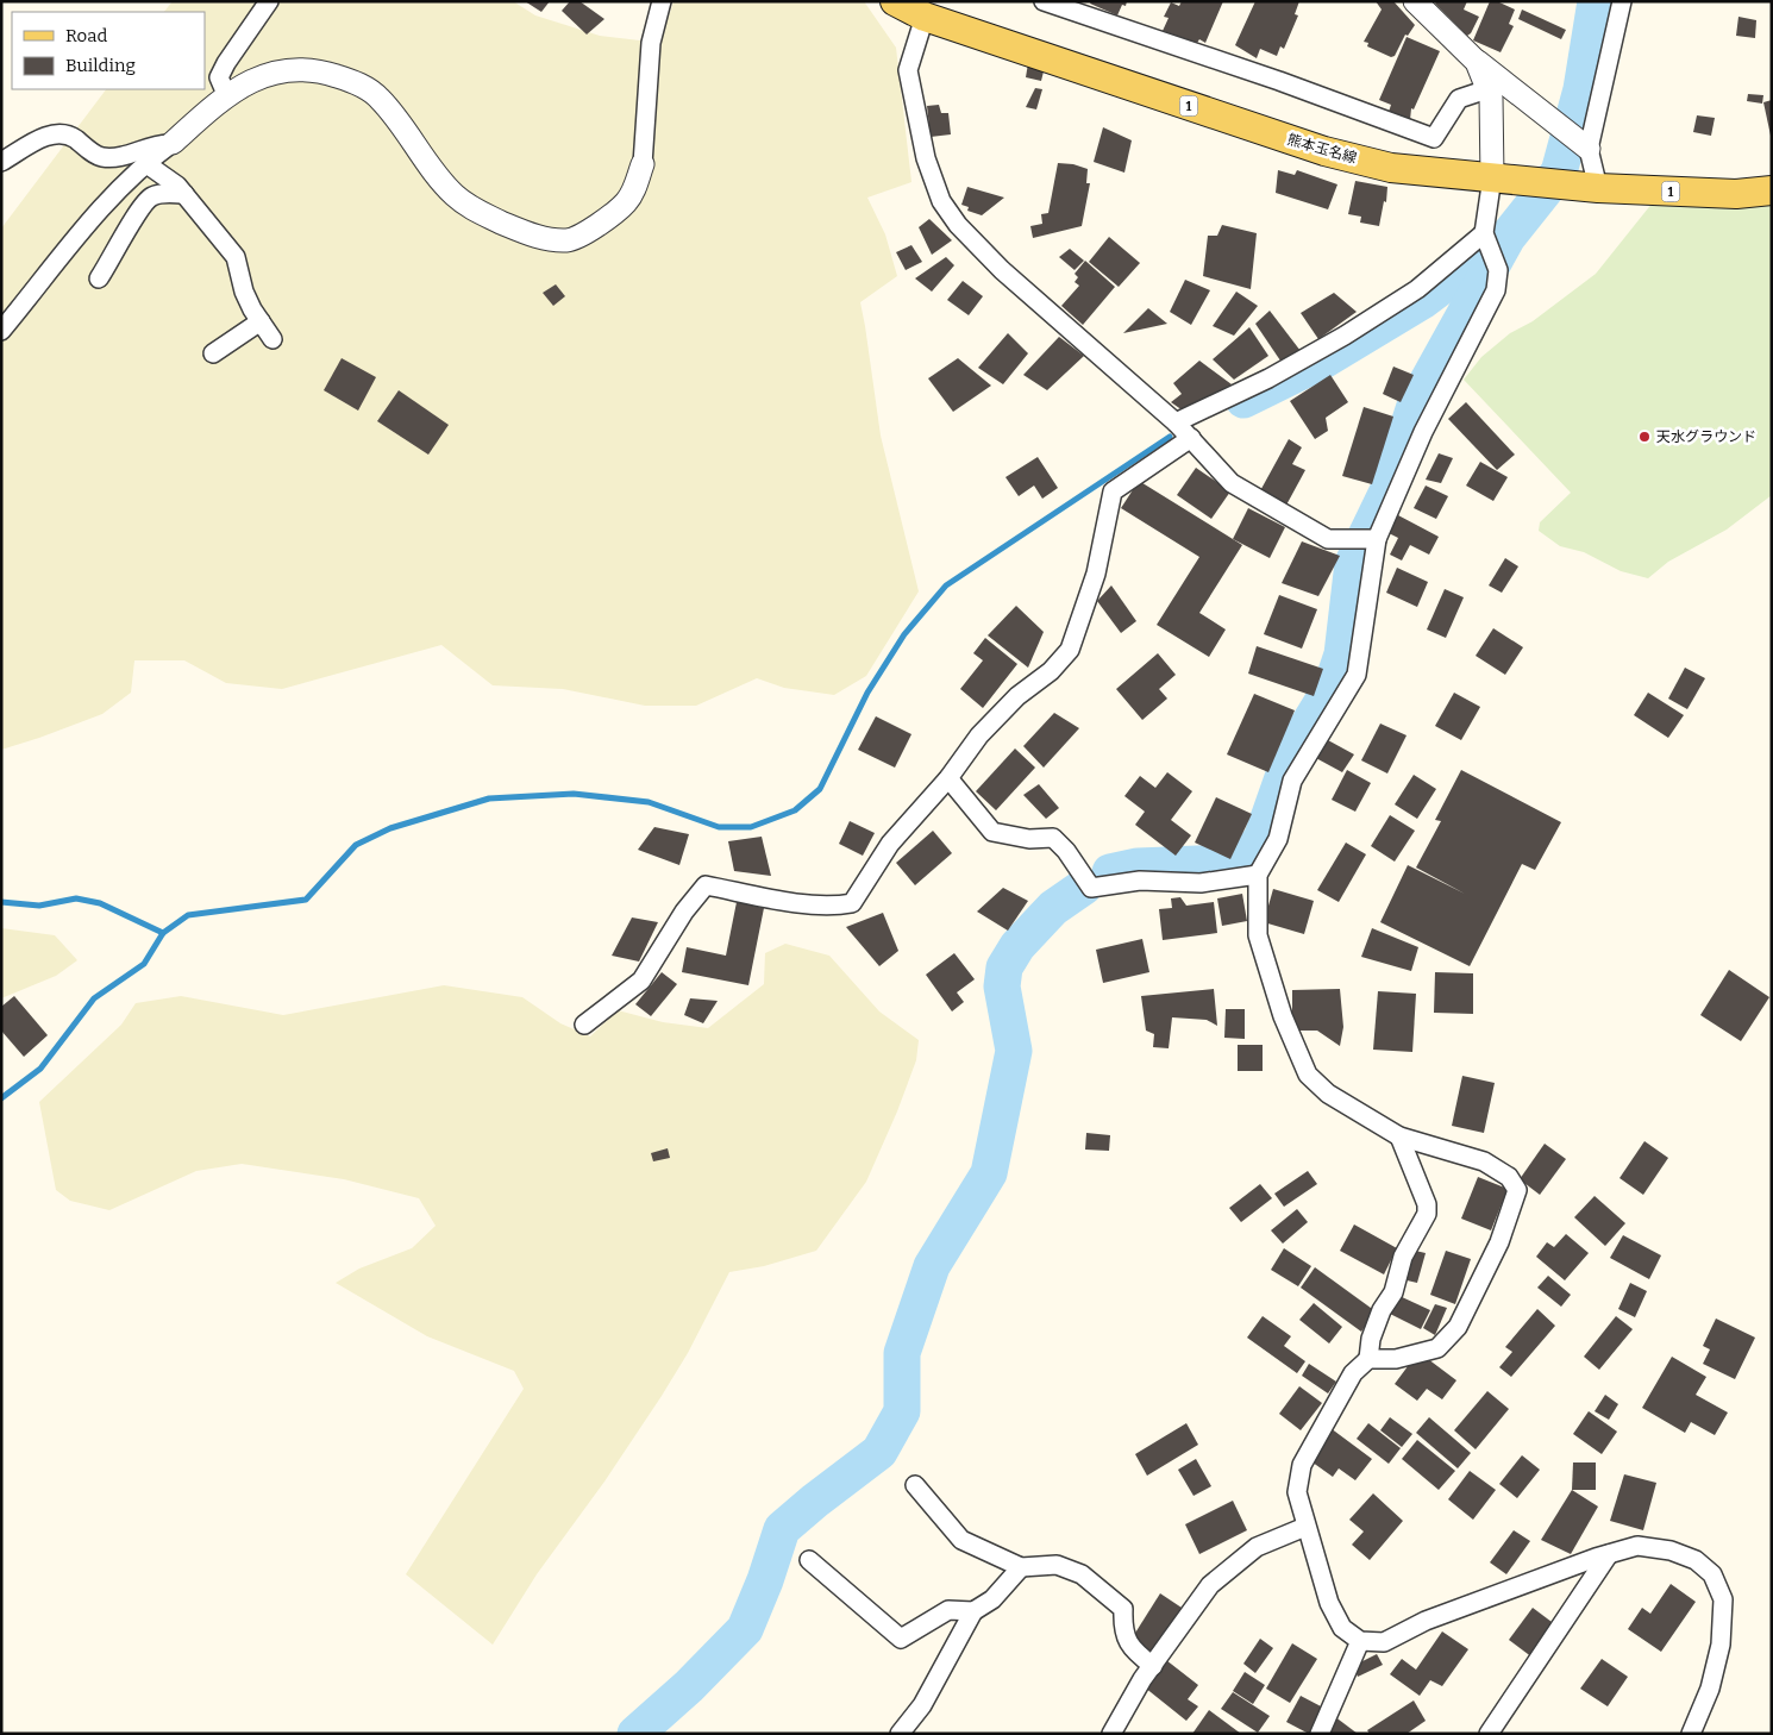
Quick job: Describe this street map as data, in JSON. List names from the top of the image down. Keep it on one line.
{"streets":{"main road":["1","熊本玉名線"]},"places":["天水グラウンド"],"legend":["Road","Building"]}
